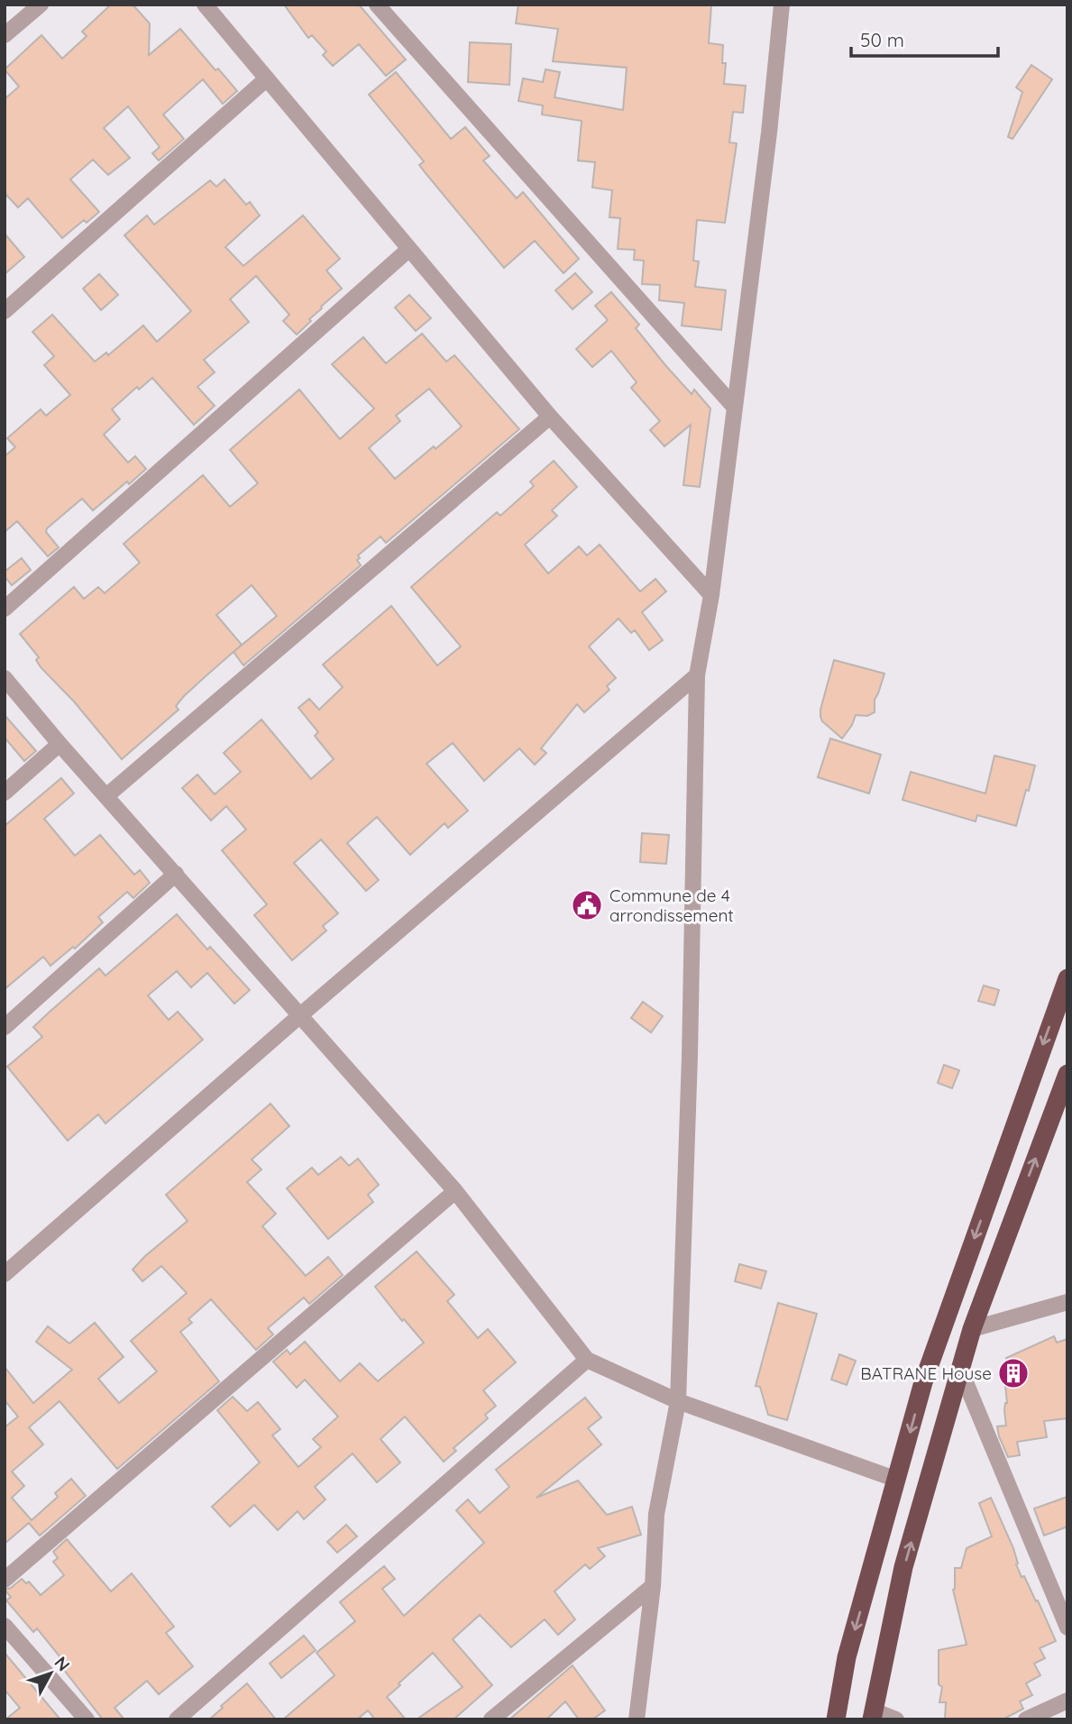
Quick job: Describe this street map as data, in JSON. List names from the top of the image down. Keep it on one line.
{"places":{"public building":["Commune de 4 arrondissement"],"building":["BATRANE House"]},"scale_bar":"50 m","north":"top right"}
